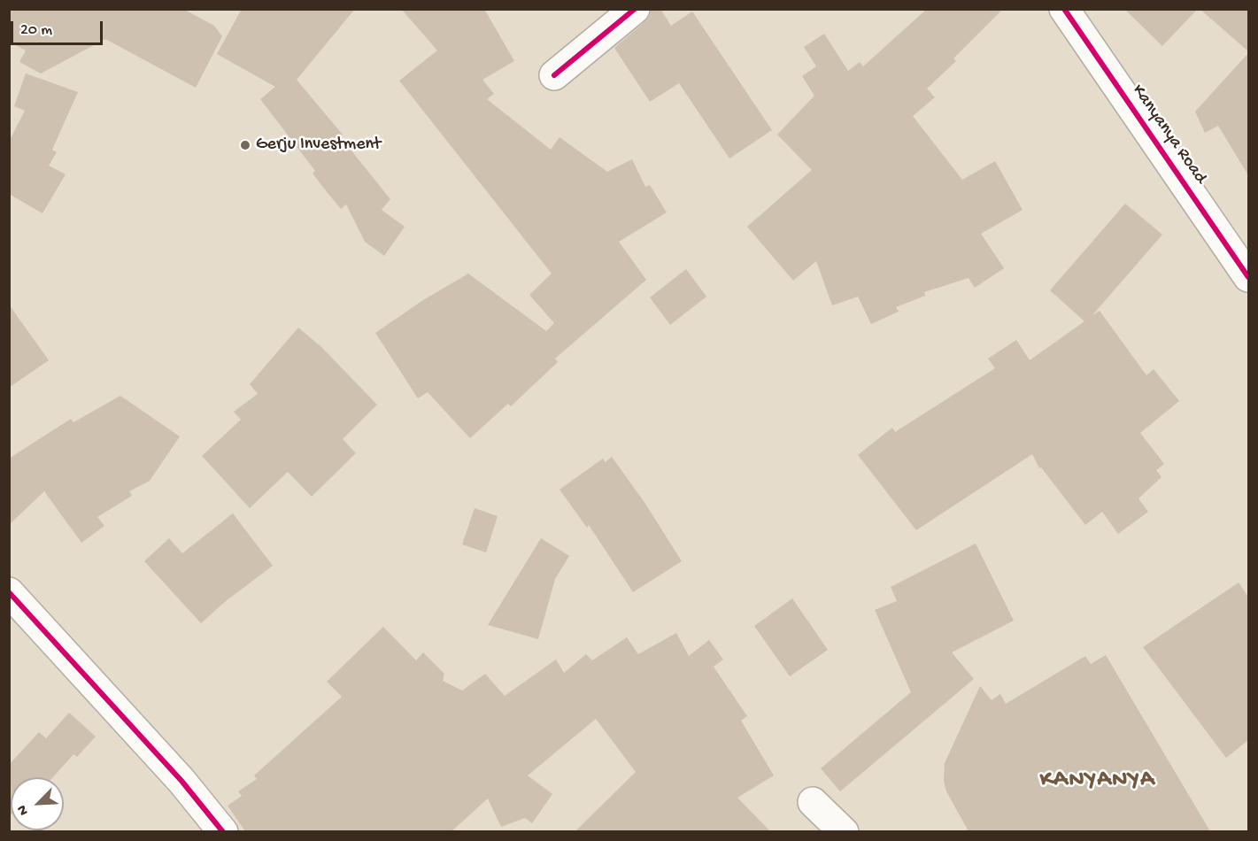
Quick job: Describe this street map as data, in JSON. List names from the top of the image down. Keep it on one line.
{"streets":{"street":["Kanyanya Road"]},"districts":["KANYANYA"],"places":["Gerju Investment"],"scale_bar":"20 m","north":"bottom left"}
